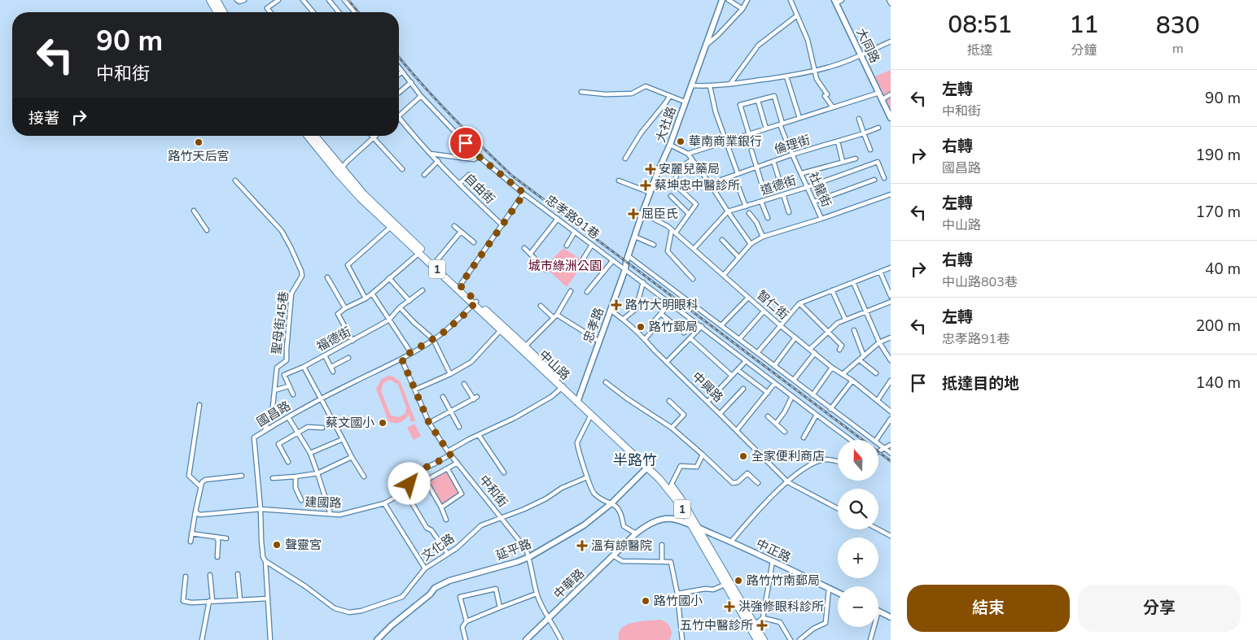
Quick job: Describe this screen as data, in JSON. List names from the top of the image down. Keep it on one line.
{"streets":{"main road":["1","中山路"],"street":["大同路","大社路","倫理街","道德街","自由街","社龍街","忠孝路91巷","智仁街","聖母街45巷","忠孝路","福德街","中興路","國昌路","中和街","建國路","文化路","延平路","中正路","中華路"]},"crossings":[["大社路","智仁街"],["大社路","忠孝路"],["倫理街","社龍街"],["道德街","社龍街"],["忠孝路91巷","忠孝路"],["聖母街45巷","國昌路"],["忠孝路","中山路"],["忠孝路","中興路"],["中山路","國昌路"],["中山路","延平路"],["中山路","中正路"],["中山路","中華路"],["國昌路","中和街"],["國昌路","建國路"],["國昌路","文化路"],["中和街","建國路"],["中和街","文化路"],["中和街","延平路"],["中和街","中華路"],["中正路","中華路"]],"districts":["半路竹"],"parks":["城市綠洲公園"],"places":{"other":["華南商業銀行","路竹天后宮","路竹郵局","蔡文國小","全家便利商店","聲靈宮","路竹竹南郵局","路竹國小"],"health":["安麗兒藥局","蔡坤忠中醫診所","屈臣氏","路竹大明眼科","溫有諒醫院","洪強修眼科診所","五竹中醫診所"]},"north":"top","page":{"eta":["08:51","抵達","11","分鐘","830","m"],"turn":["90 m","中和街"],"list":[{"name":"左轉","note":"中和街","value":"90 m"},{"name":"右轉","note":"國昌路","value":"190 m"},{"name":"左轉","note":"中山路","value":"170 m"},{"name":"右轉","note":"中山路803巷","value":"40 m"},{"name":"左轉","note":"忠孝路91巷","value":"200 m"},{"name":"抵達目的地","value":"140 m"}],"then":"接著","map_buttons":["+","−"],"buttons":["結束","分享"]}}
